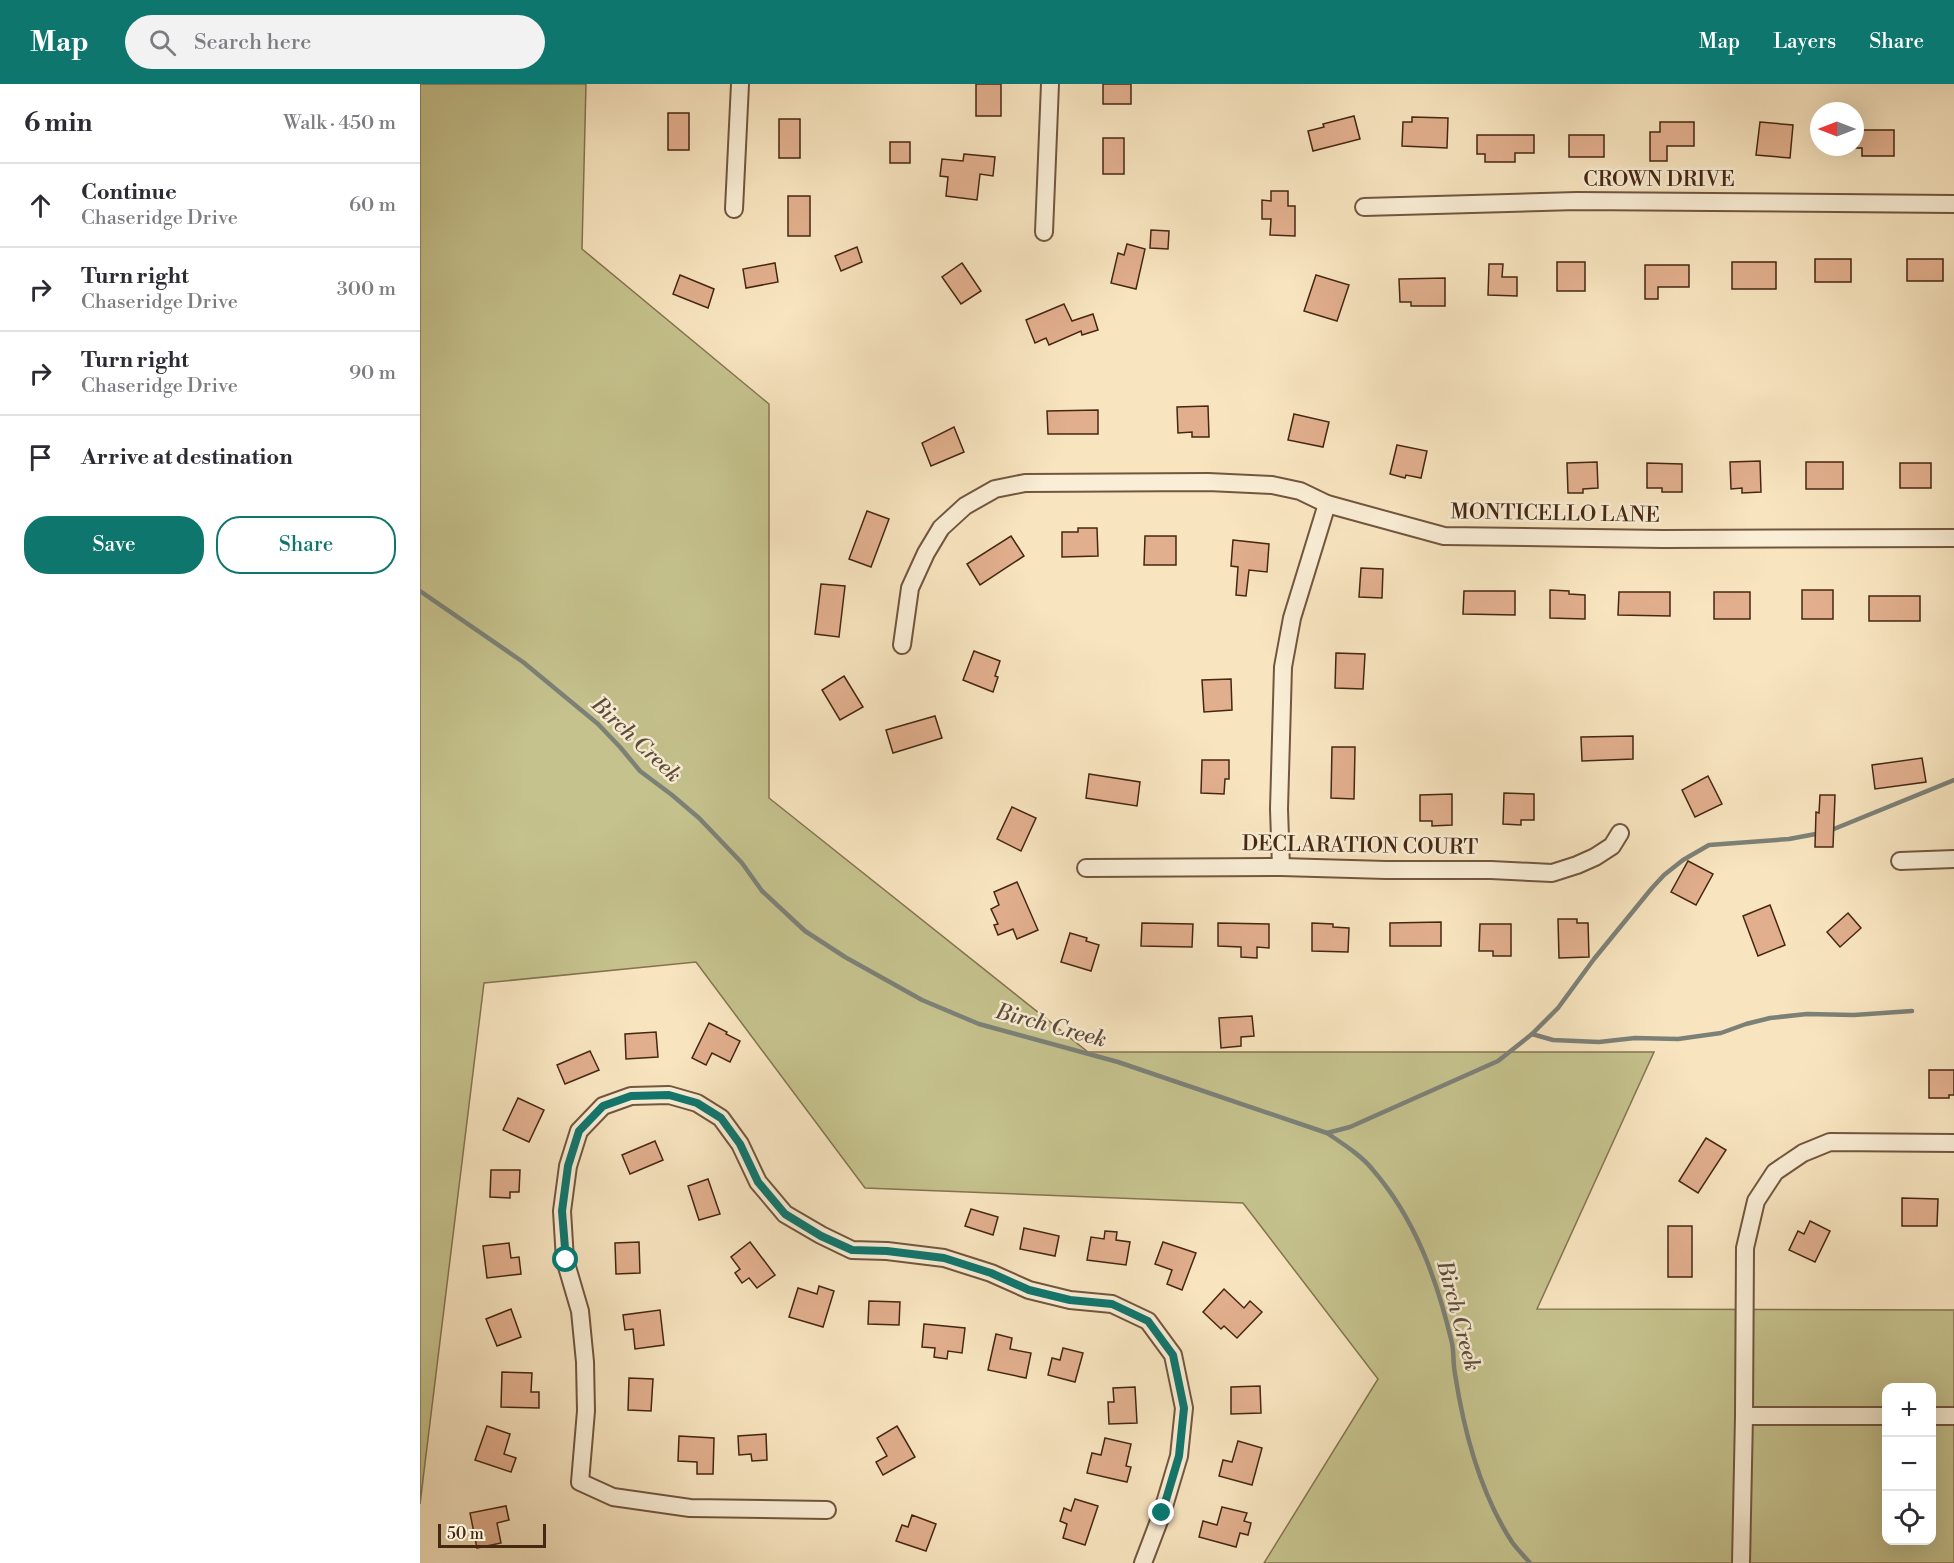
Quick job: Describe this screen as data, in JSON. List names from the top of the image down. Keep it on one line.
{"streets":{"street":["CROWN DRIVE","MONTICELLO LANE","DECLARATION COURT"]},"water":["Birch Creek"],"scale_bar":"50 m","north":"left","page":{"header":"Map","search":"Search here","nav":["Map","Layers","Share"],"heading":["6 min","Walk · 450 m"],"list":[["Continue","Chaseridge Drive","60 m"],["Turn right","Chaseridge Drive","300 m"],["Turn right","Chaseridge Drive","90 m"],"Arrive at destination"],"buttons":["Save","Share"],"map_buttons":["+","−"],"scale":"50 m"}}
